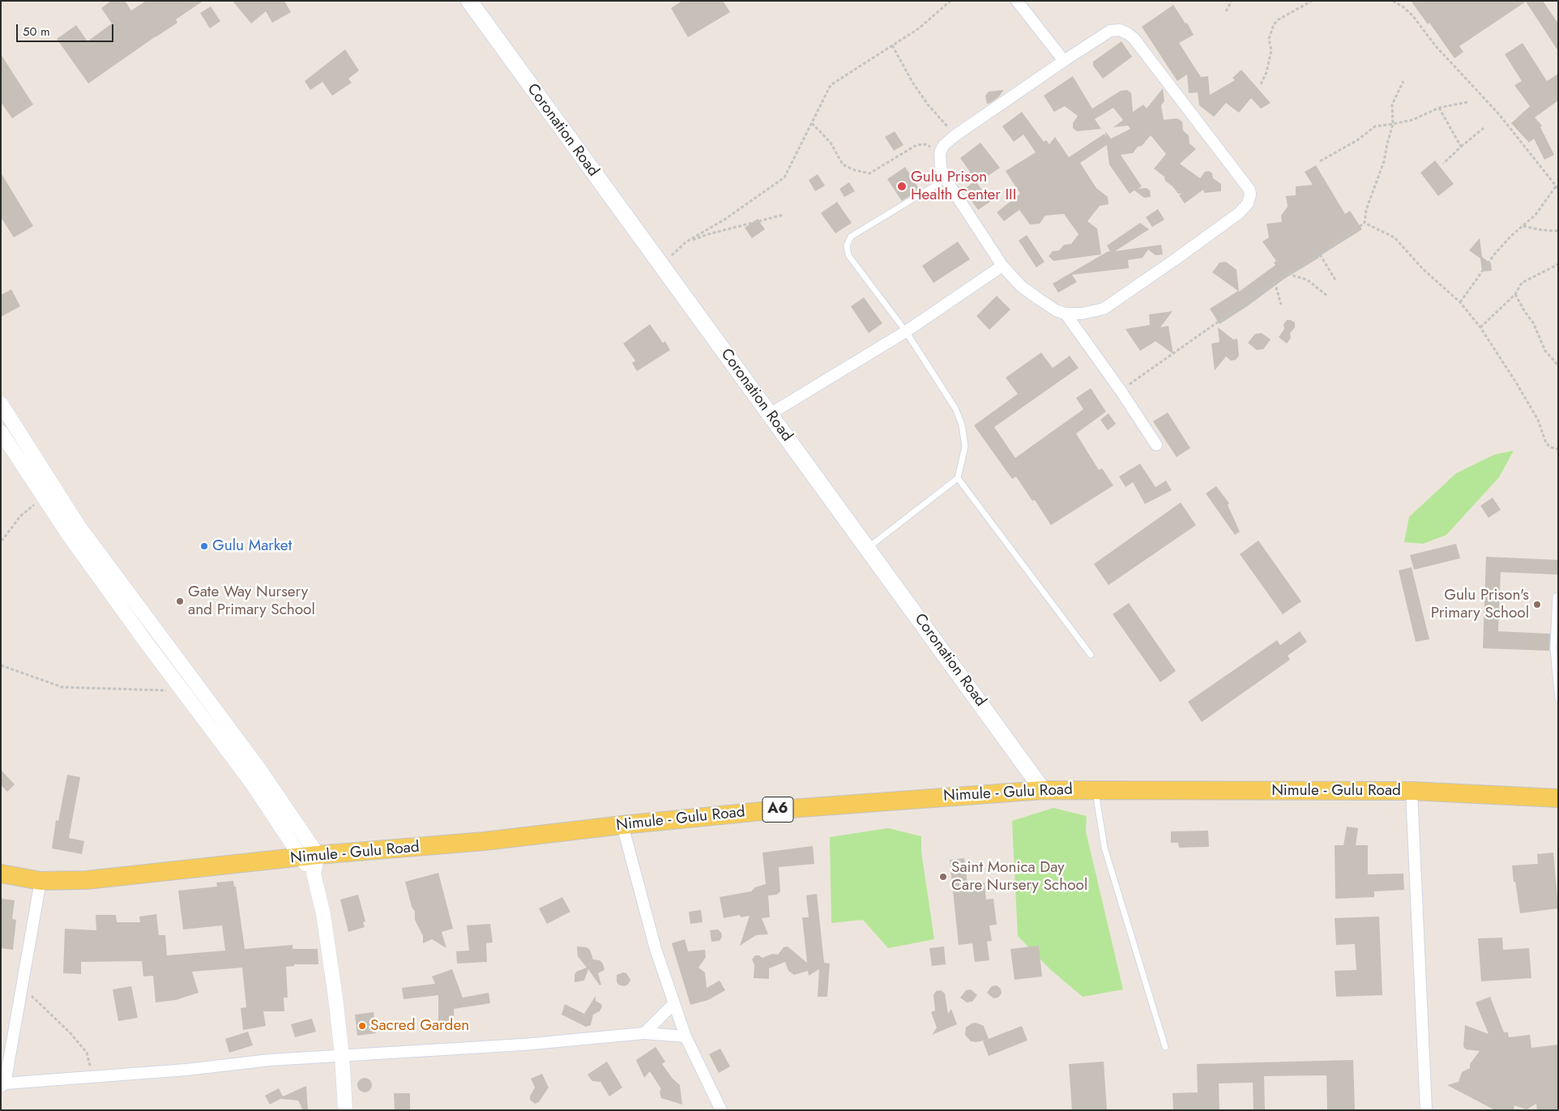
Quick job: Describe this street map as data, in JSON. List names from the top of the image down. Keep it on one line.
{"streets":{"main road":["Coronation Road","Nimule - Gulu Road","A6"]},"crossings":[["Coronation Road","Nimule - Gulu Road"]],"places":["Gulu Prison Health Center III","Gulu Market","Gate Way Nursery and Primary School","Gulu Prison's Primary School","Saint Monica Day Care Nursery School","Sacred Garden"],"scale_bar":"50 m"}
